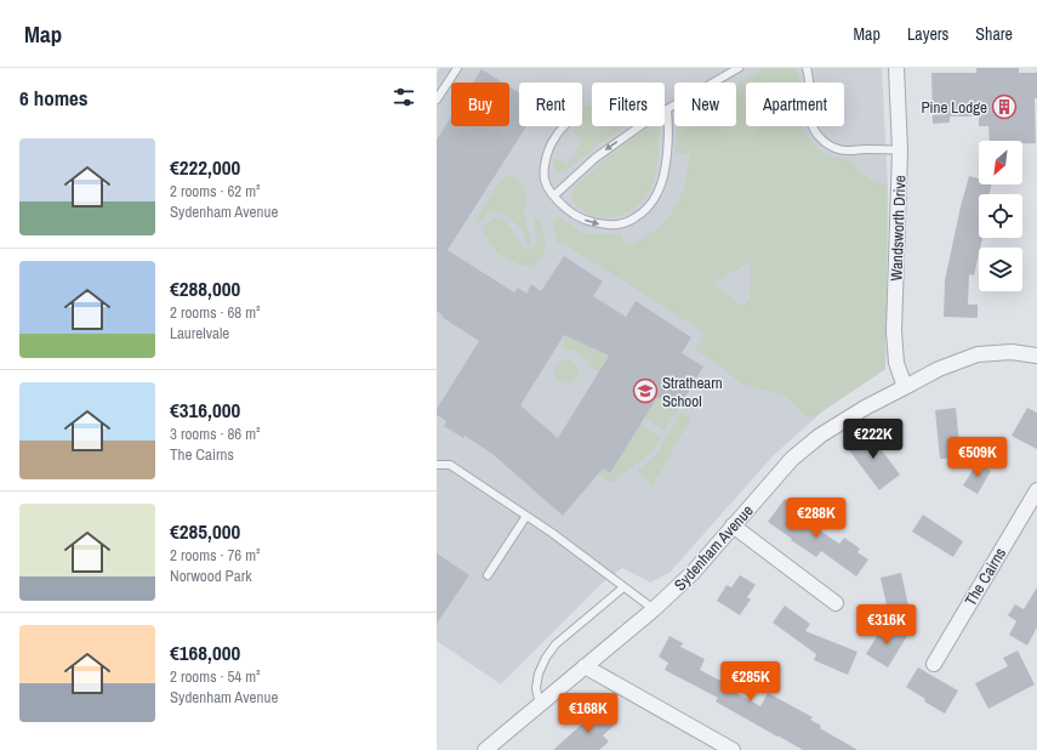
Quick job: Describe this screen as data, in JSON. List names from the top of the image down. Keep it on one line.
{"streets":{"street":["Wandsworth Drive","Sydenham Avenue","The Cairns"]},"crossings":[["Wandsworth Drive","Sydenham Avenue"]],"places":{"building":["Pine Lodge"],"school or university":["Strathearn School"]},"north":"bottom left","page":{"header":"Map","nav":["Map","Layers","Share"],"heading":"6 homes","chip":["Buy","Rent","Filters","New","Apartment"],"list":[{"name":"€222,000","note":"2 rooms · 62 m² · Sydenham Avenue"},{"name":"€288,000","note":"2 rooms · 68 m² · Laurelvale"},{"name":"€316,000","note":"3 rooms · 86 m² · The Cairns"},{"name":"€285,000","note":"2 rooms · 76 m² · Norwood Park"},{"name":"€168,000","note":"2 rooms · 54 m² · Sydenham Avenue"}],"price":["€222K","€509K","€288K","€316K","€285K","€168K"]}}
